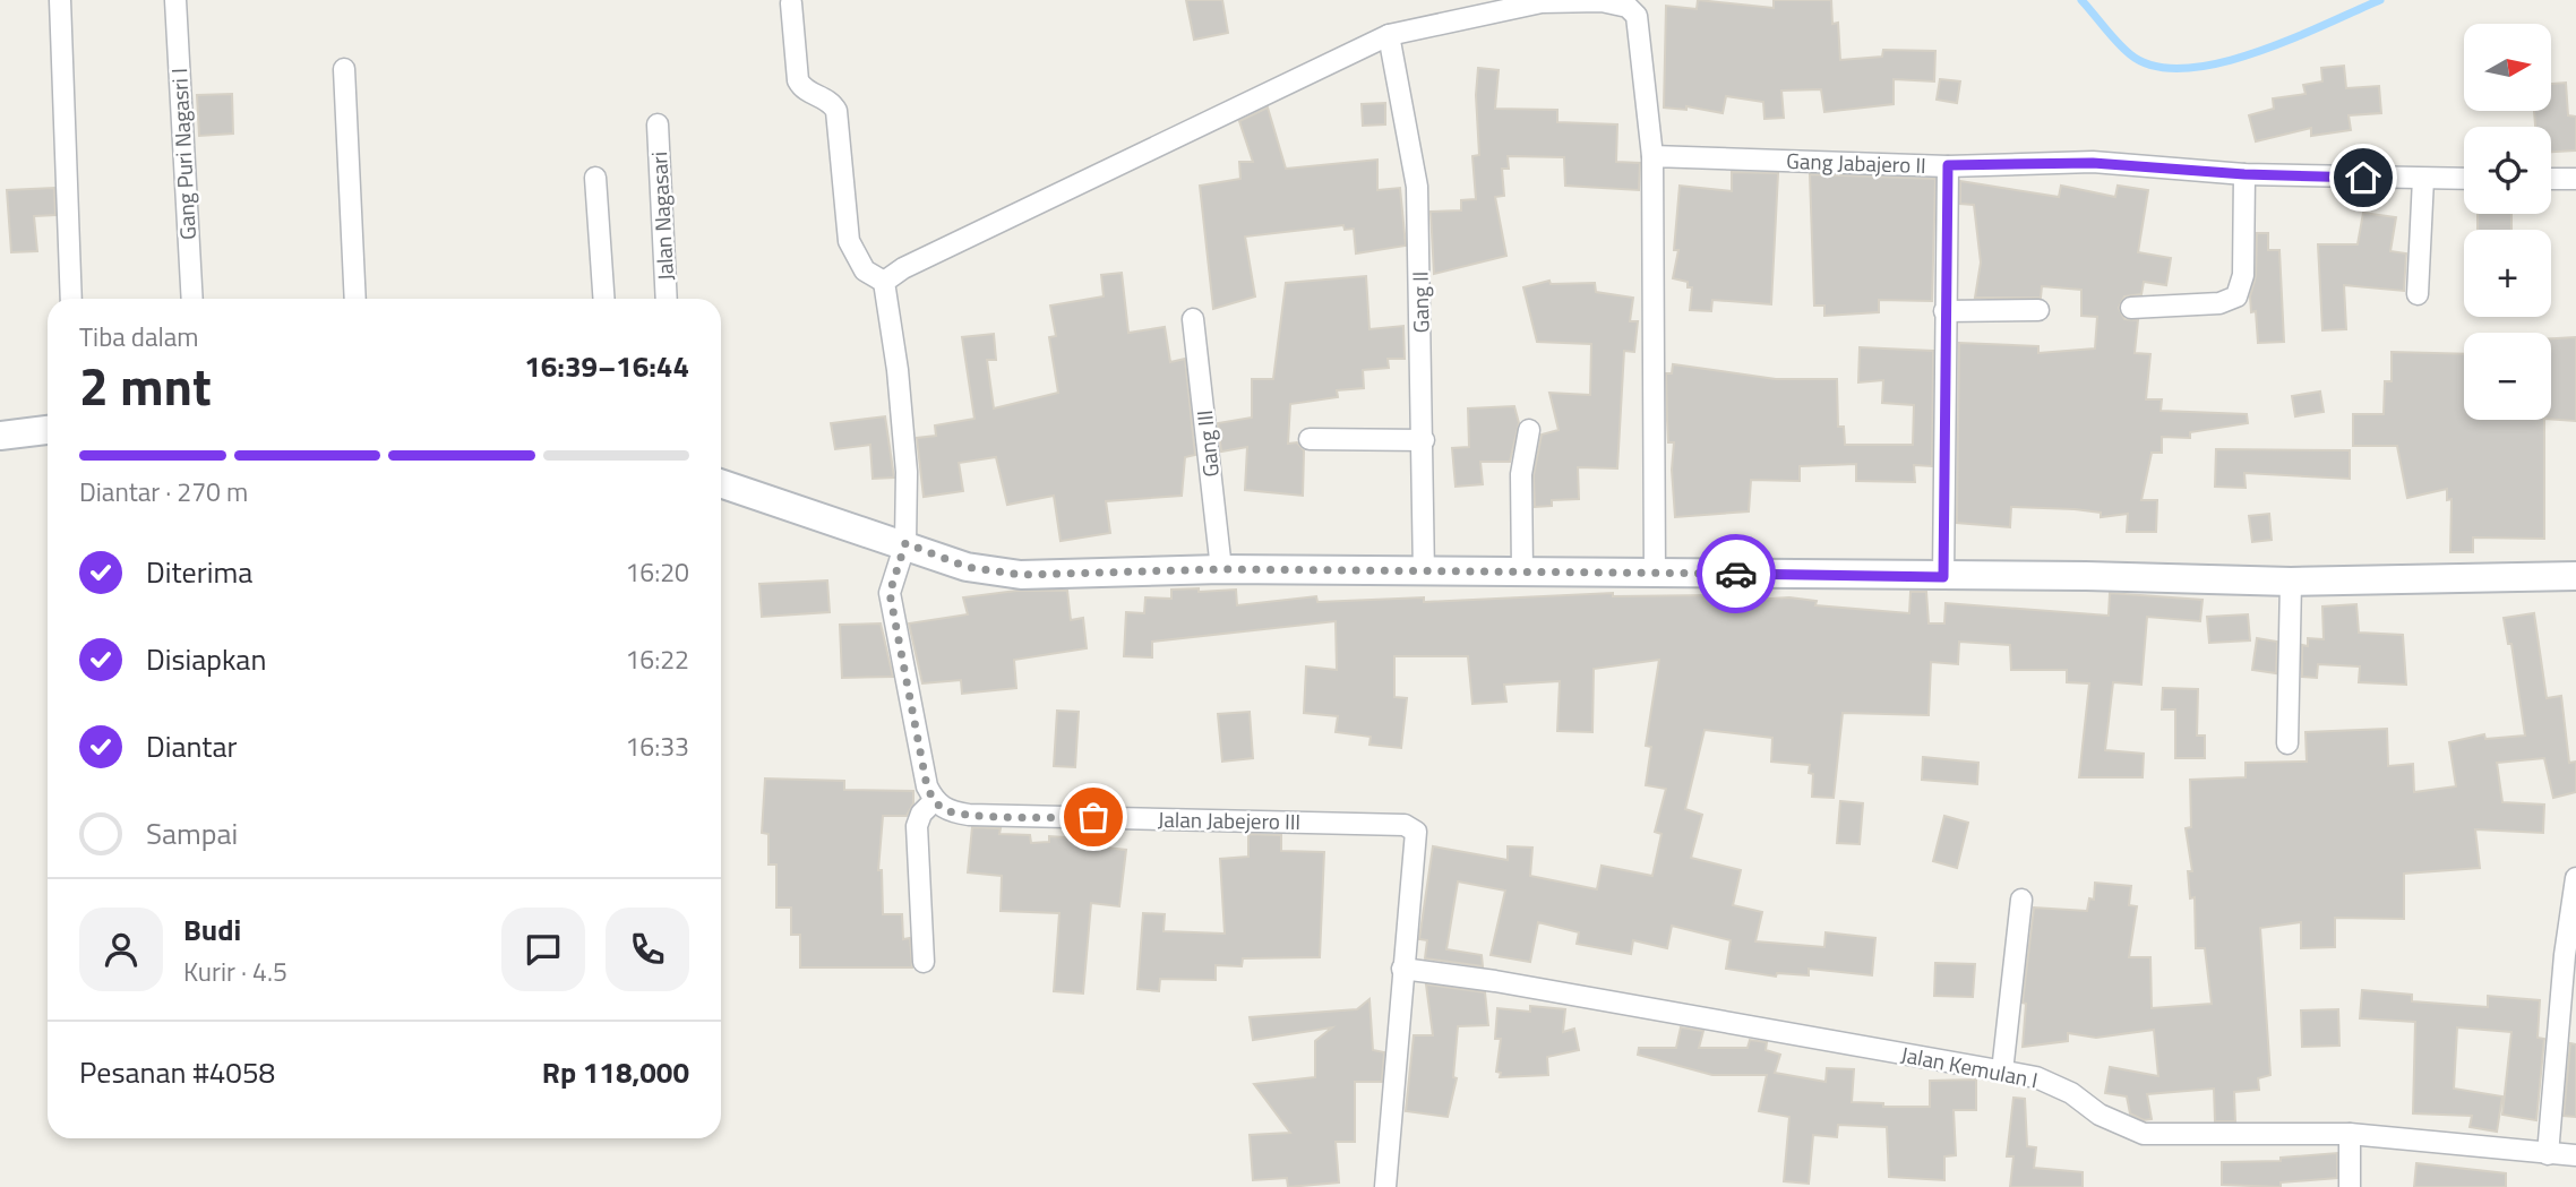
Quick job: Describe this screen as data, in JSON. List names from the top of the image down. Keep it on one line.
{"streets":{"street":["Gang Puri Nagasri I","Gang Jabajero II","Jalan Nagasari","Gang II","Gang III","Jalan Jabejero III","Jalan Kemulan I"]},"crossings":[["Jalan Jabejero III","Jalan Kemulan I"]],"north":"right","page":{"map_buttons":["+","−"],"heading":["2 mnt","Tiba dalam","16:39–16:44"],"panel":["Budi","Kurir · 4.5","Pesanan #4058","Rp 118,000"],"bar":"Diantar · 270 m","list":[["Diterima","16:20"],["Disiapkan","16:22"],["Diantar","16:33"],"Sampai"]}}
